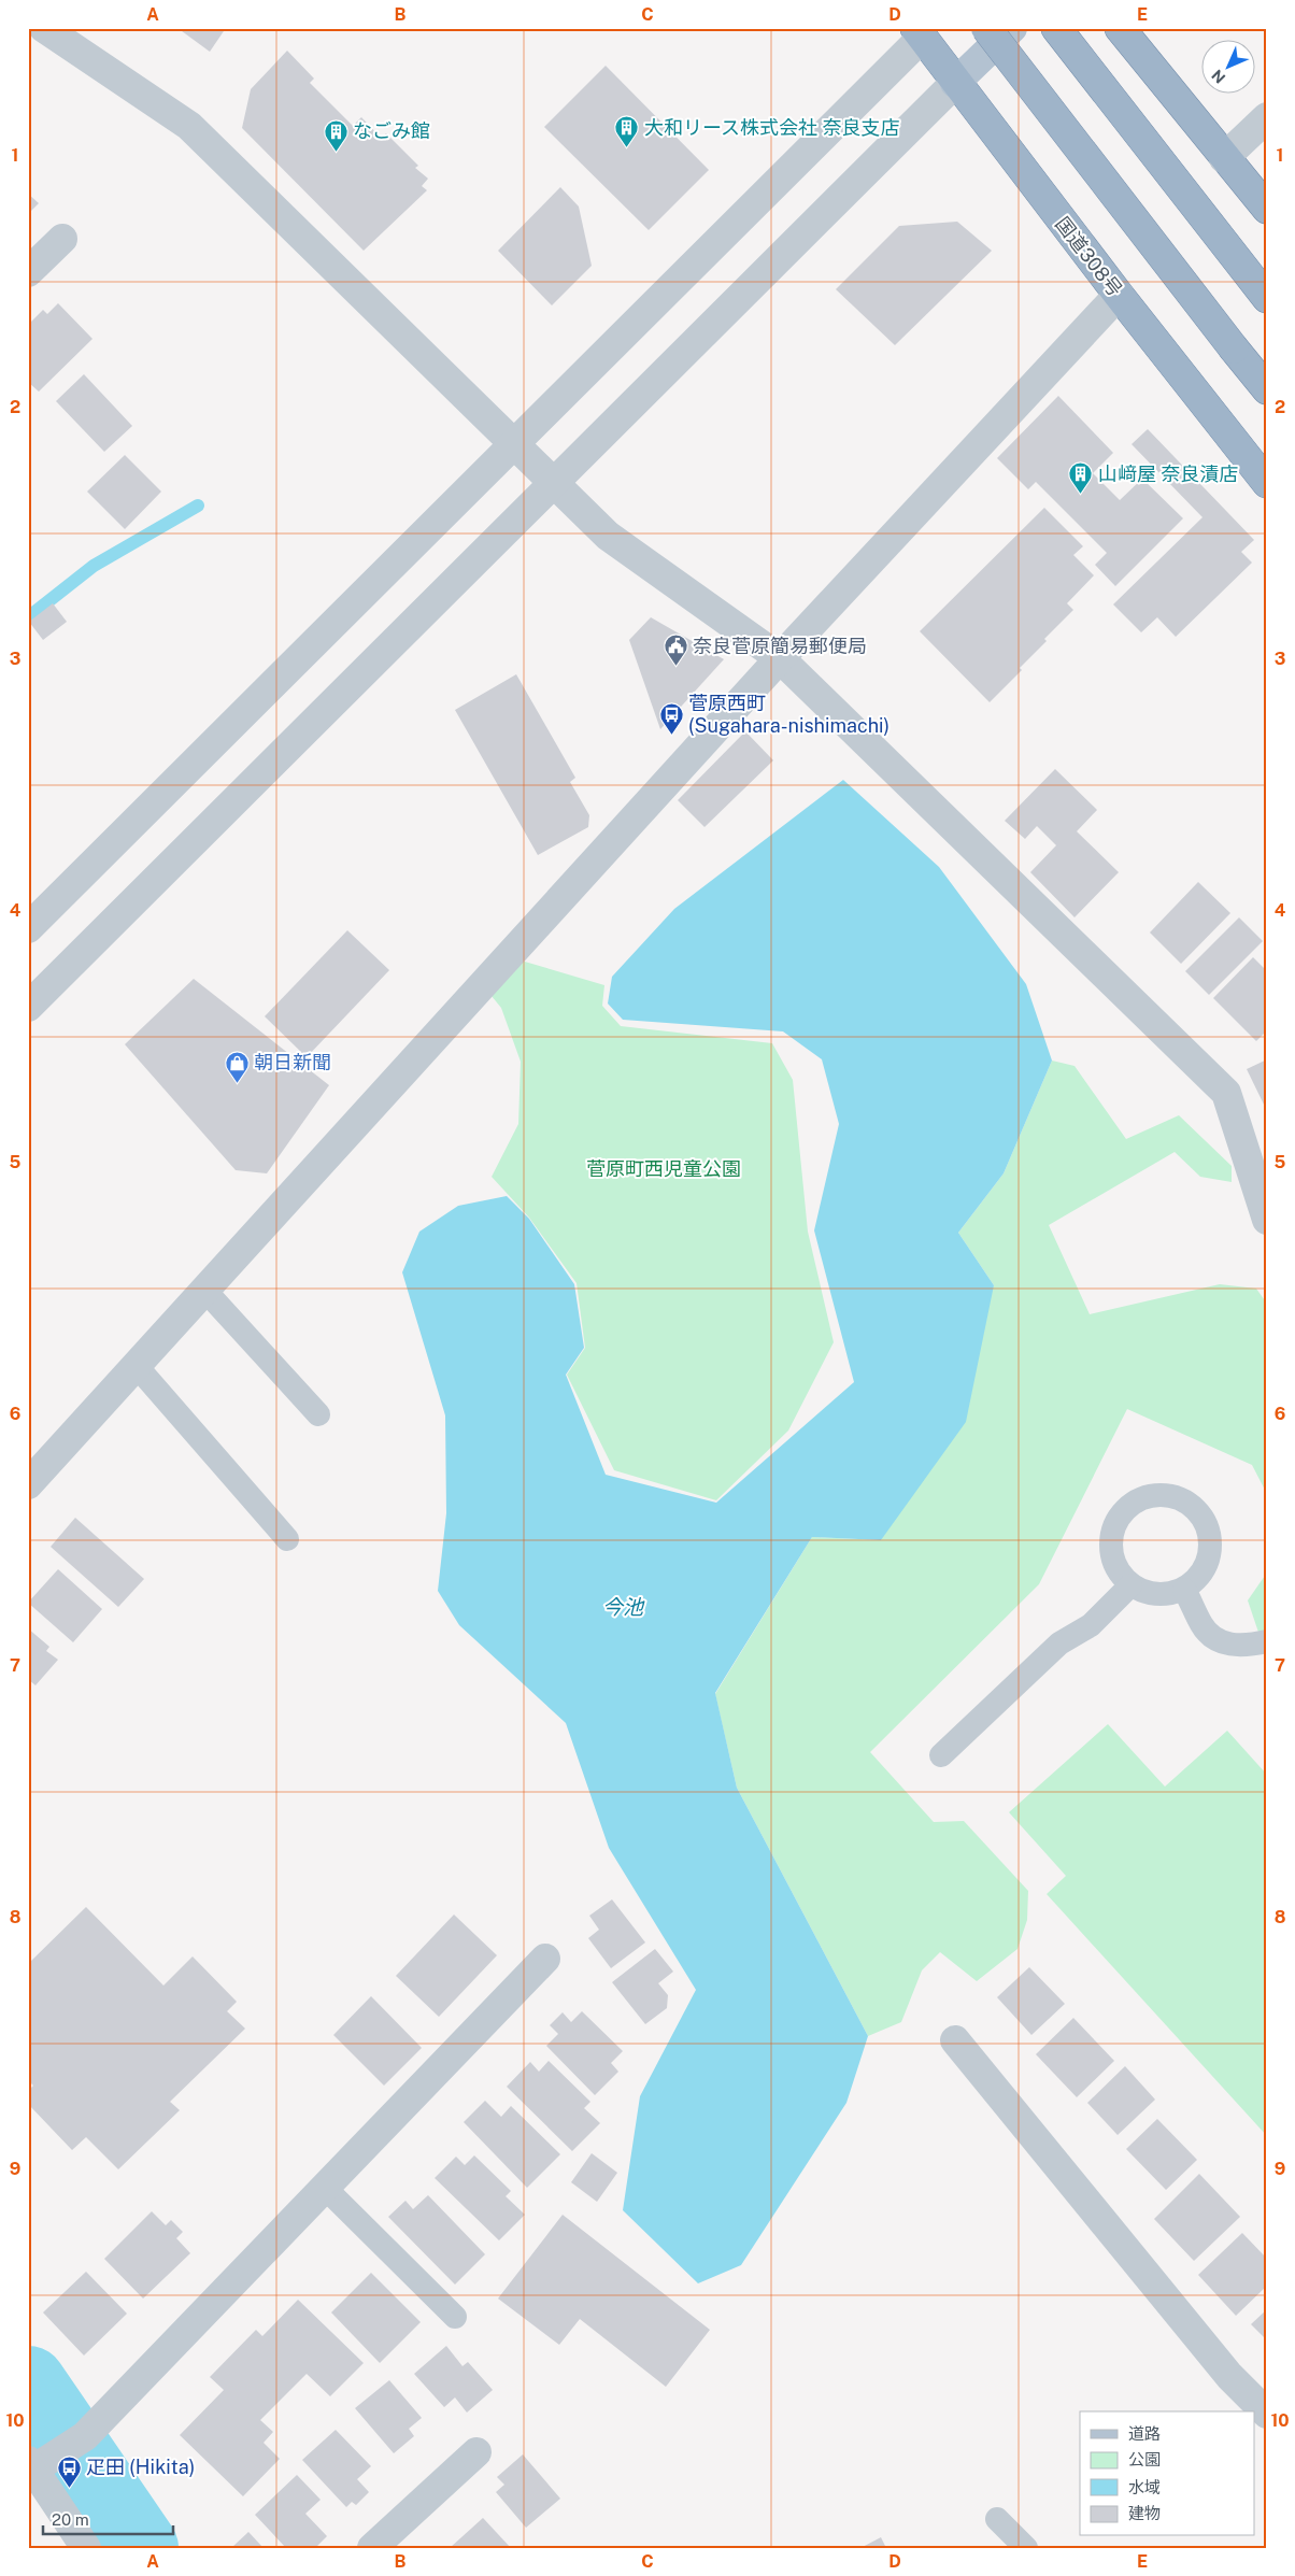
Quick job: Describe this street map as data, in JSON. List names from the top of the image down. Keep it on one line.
{"streets":{"highway":["国道308号"]},"water":["今池"],"parks":["菅原町西児童公園"],"places":{"building":["大和リース株式会社 奈良支店","なごみ館","山﨑屋 奈良漬店"],"public building":["奈良菅原簡易郵便局"],"bus stop":["菅原西町 (Sugahara-nishimachi)","疋田 (Hikita)"],"shop":["朝日新聞"]},"legend":["道路","公園","水域","建物"],"scale_bar":"20 m","north":"bottom left","grid":{"columns":["A","B","C","D","E"],"rows":["1","2","3","4","5","6","7","8","9","10"]}}
